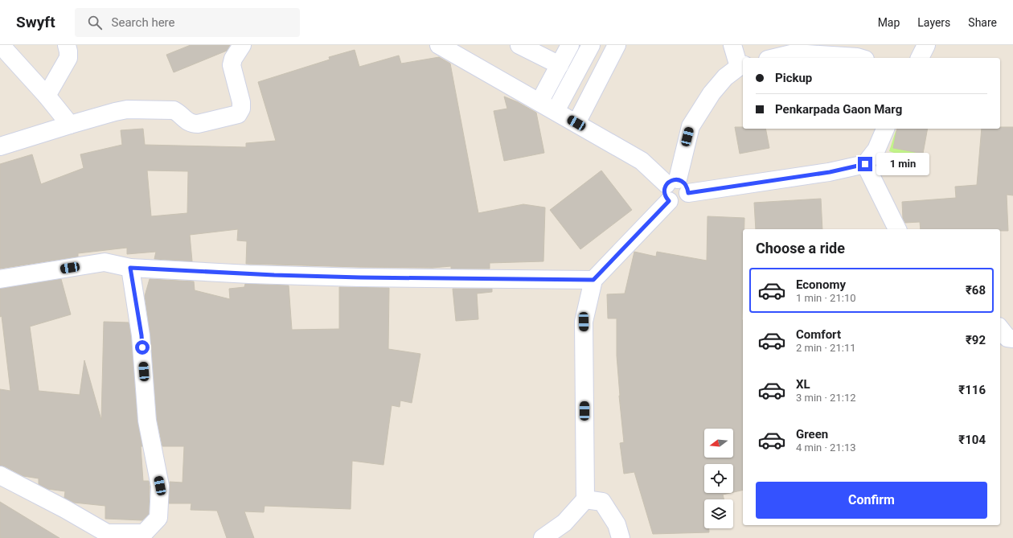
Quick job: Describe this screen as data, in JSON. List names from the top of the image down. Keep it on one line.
{"north":"left","page":{"header":"Swyft","search":"Search here","nav":["Map","Layers","Share"],"banner":["Pickup","Penkarpada Gaon Marg"],"bubble":"1 min","heading":"Choose a ride","list":[{"name":"Economy","note":"1 min · 21:10","value":"₹68"},{"name":"Comfort","note":"2 min · 21:11","value":"₹92"},{"name":"XL","note":"3 min · 21:12","value":"₹116"},{"name":"Green","note":"4 min · 21:13","value":"₹104"}],"buttons":"Confirm"}}
